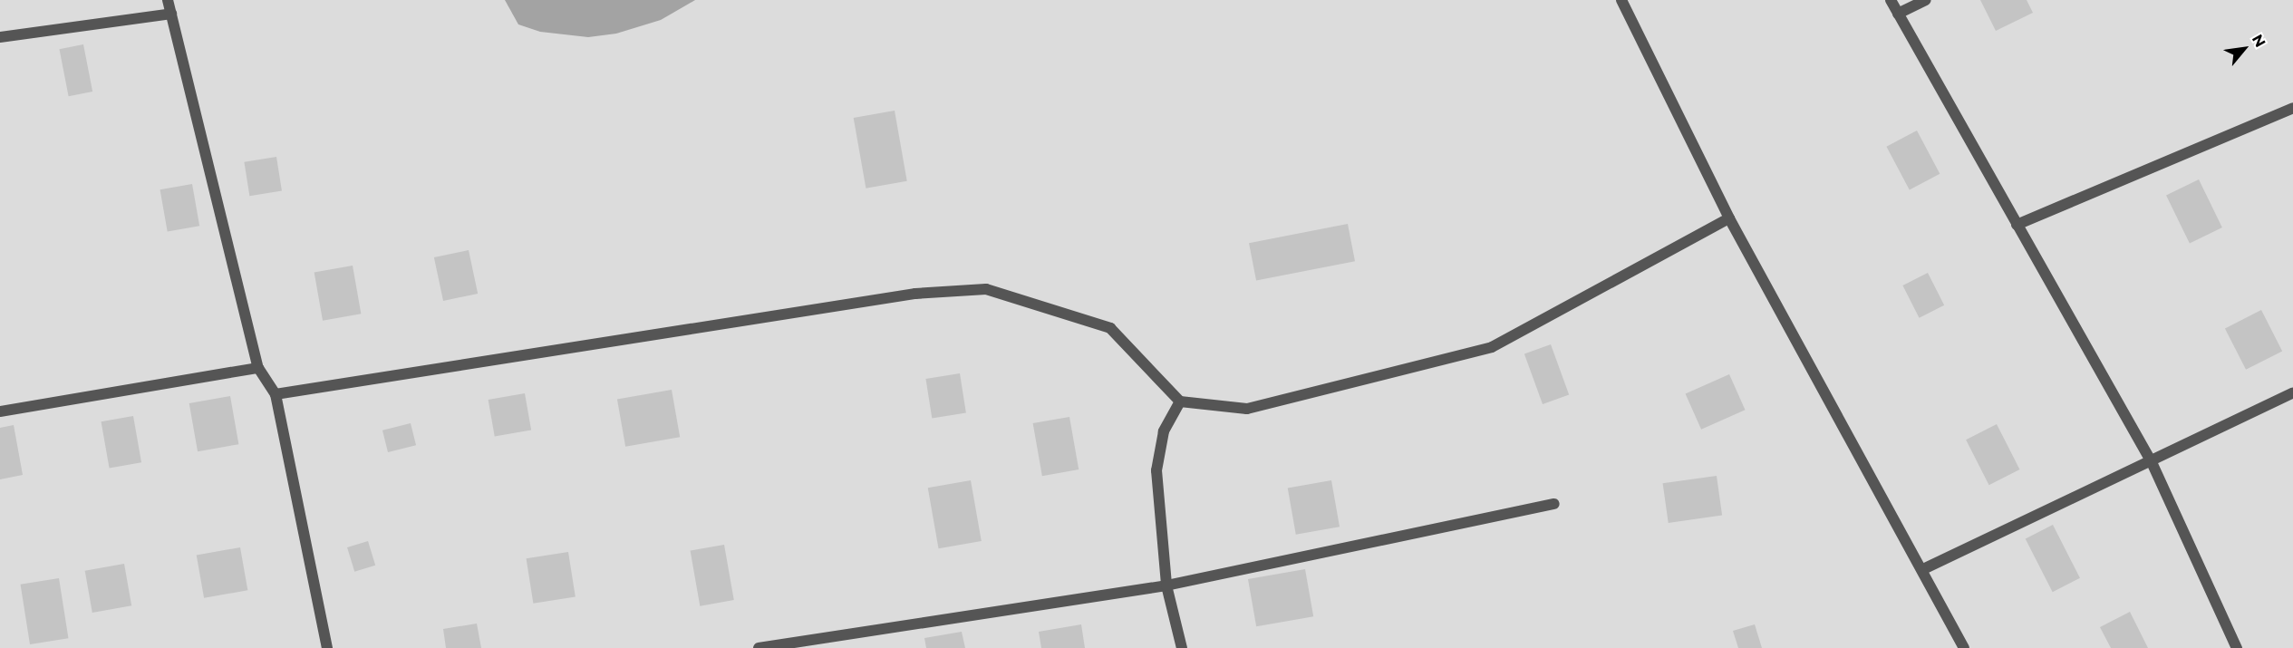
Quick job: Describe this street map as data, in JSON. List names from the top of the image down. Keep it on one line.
{"north":"top right"}
